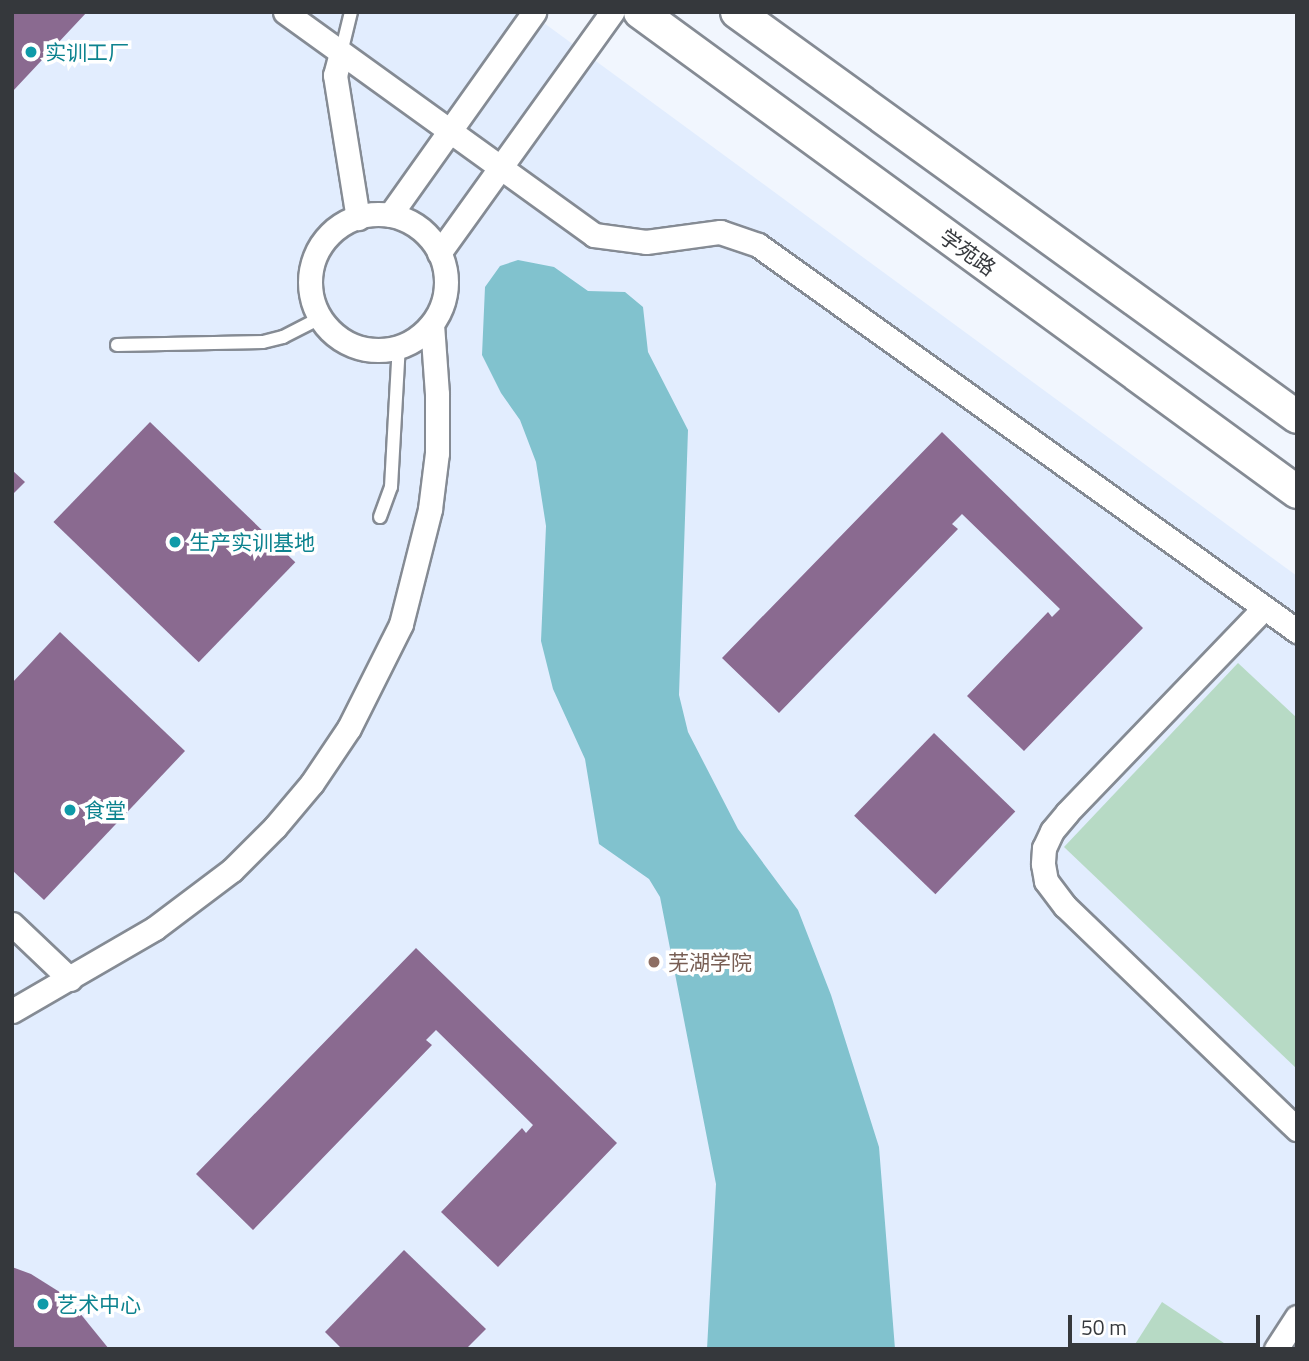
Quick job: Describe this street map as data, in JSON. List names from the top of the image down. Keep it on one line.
{"streets":{"main road":["学苑路"]},"places":["实训工厂","生产实训基地","食堂","芜湖学院","艺术中心"],"scale_bar":"50 m"}
